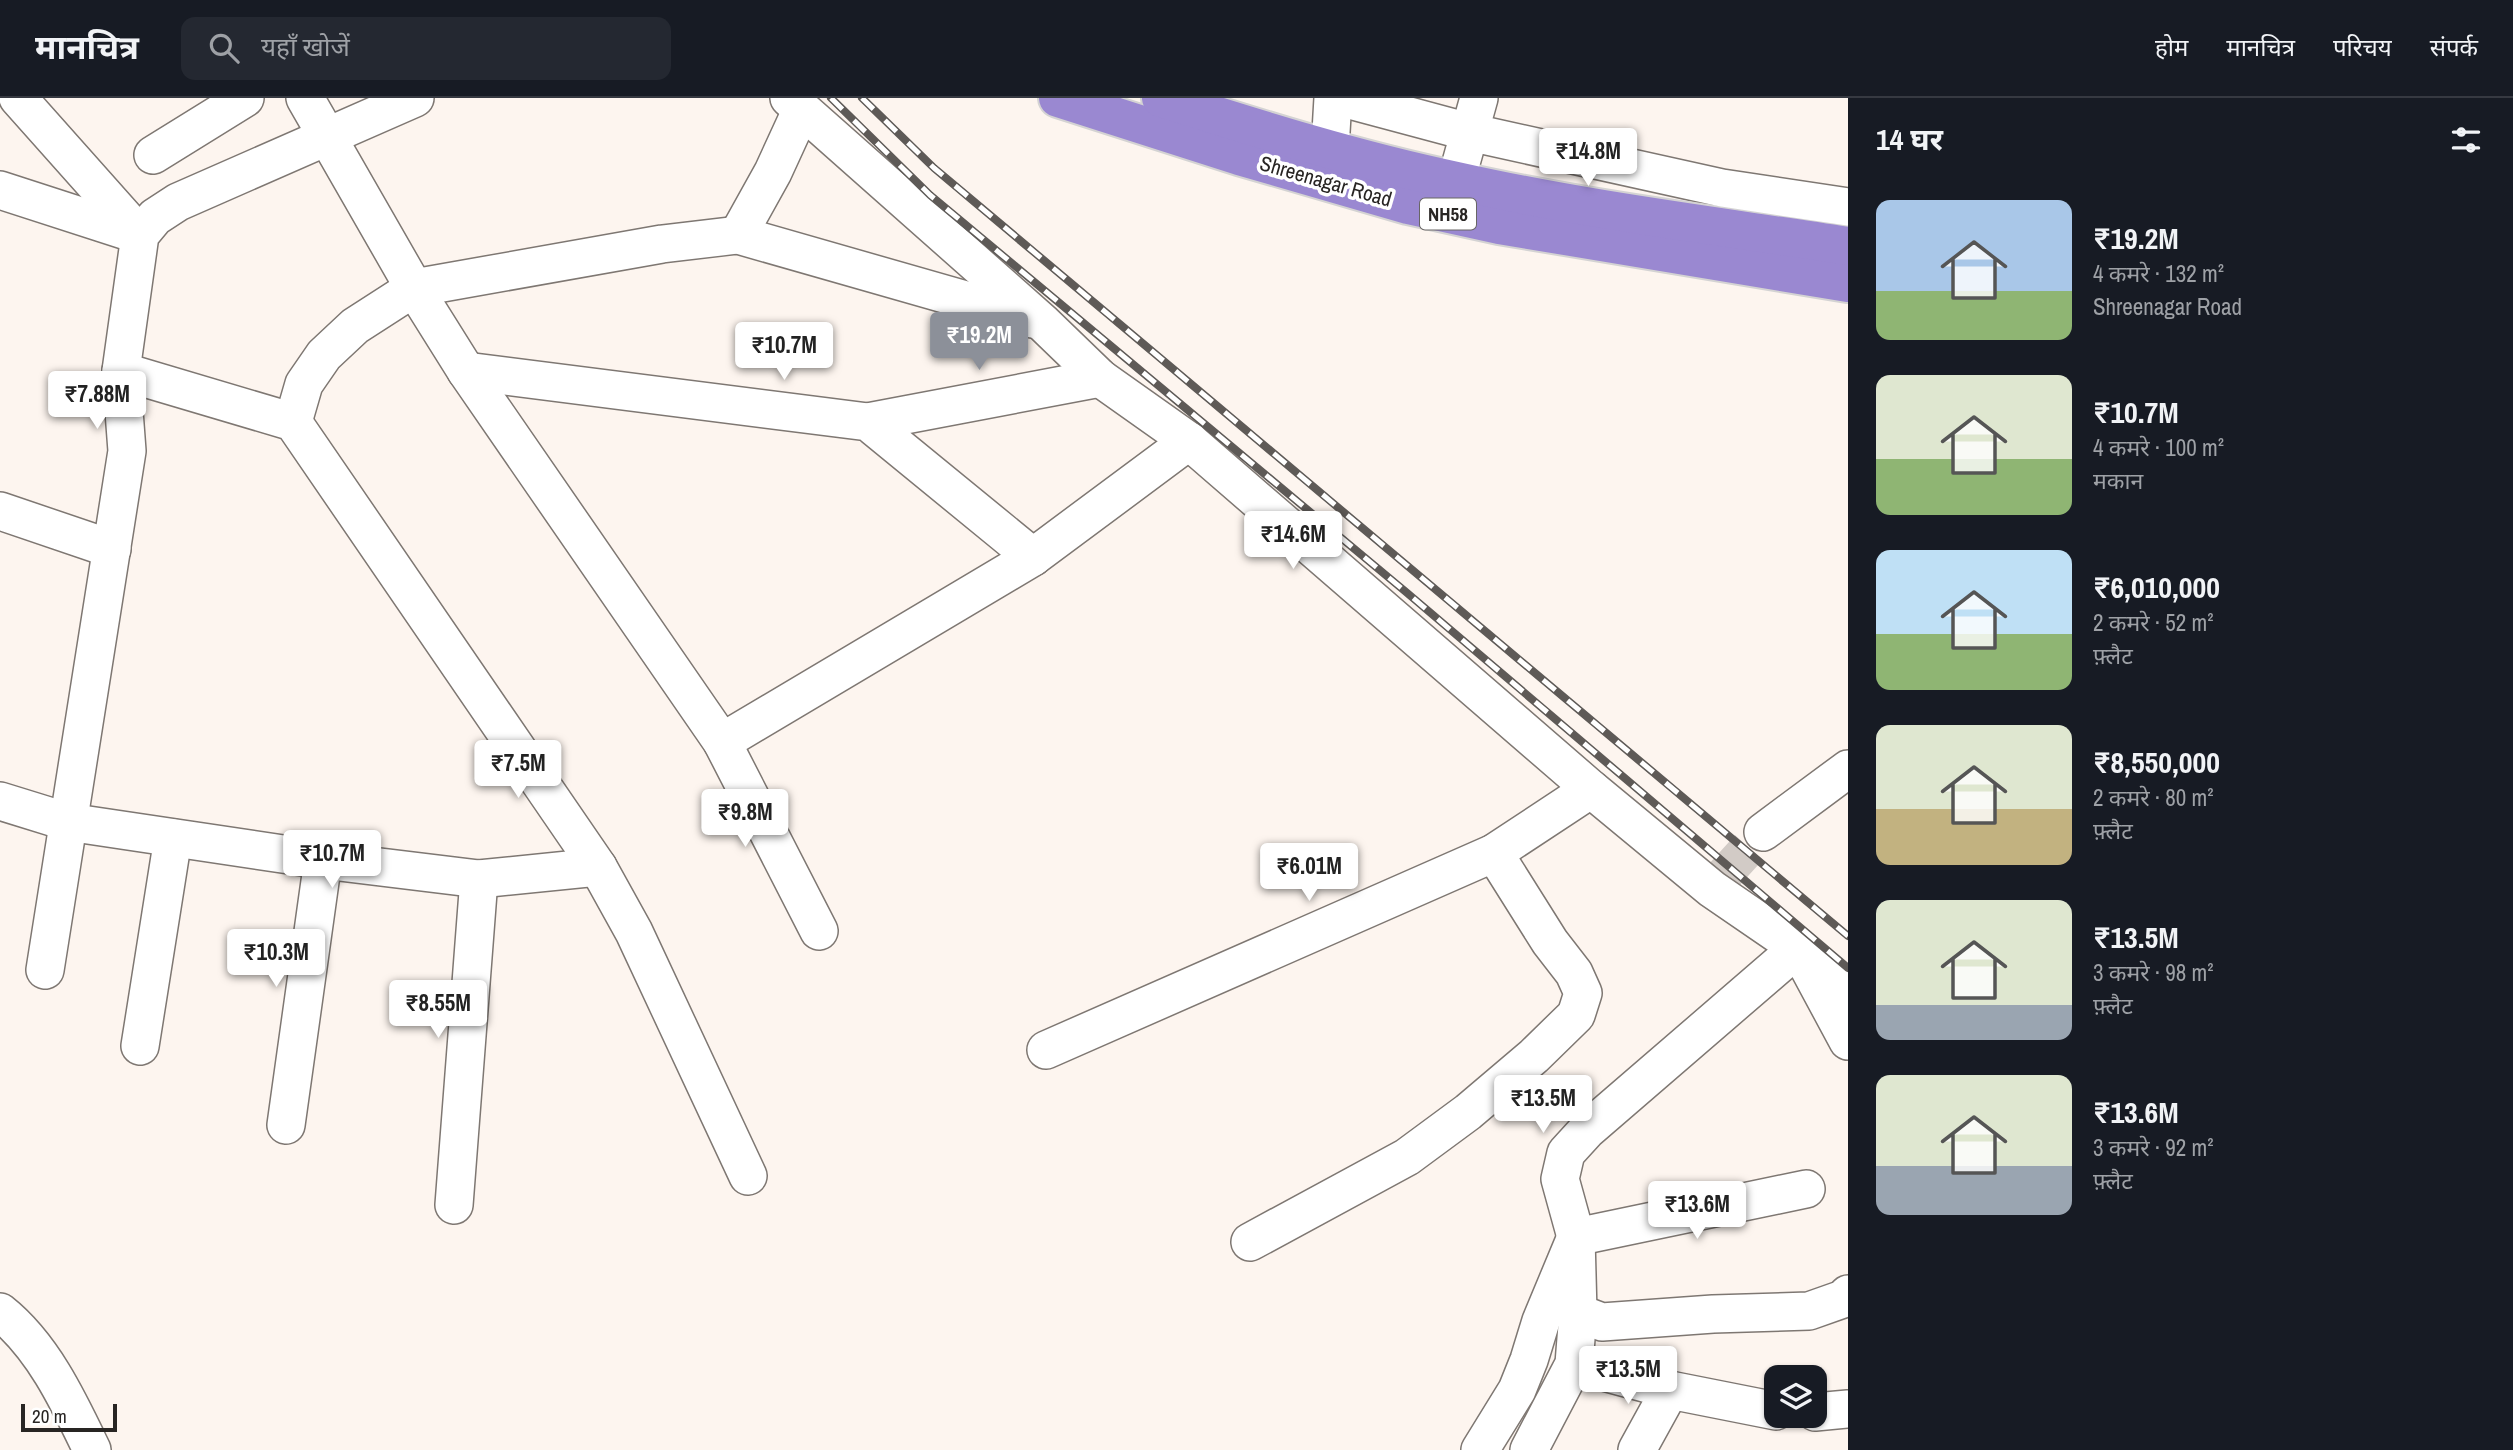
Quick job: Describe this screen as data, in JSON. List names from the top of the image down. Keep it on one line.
{"streets":{"highway":["Shreenagar Road","NH58"]},"scale_bar":"20 m","page":{"header":"मानचित्र","search":"यहाँ खोजें","nav":["होम","मानचित्र","परिचय","संपर्क"],"heading":"14 घर","price":["₹14.8M","₹19.2M","₹10.7M","₹7.88M","₹14.6M","₹7.5M","₹9.8M","₹10.7M","₹6.01M","₹10.3M","₹8.55M","₹13.5M","₹13.6M","₹13.5M"],"list":[{"name":"₹19.2M","note":"4 कमरे · 132 m² · Shreenagar Road"},{"name":"₹10.7M","note":"4 कमरे · 100 m² · मकान"},{"name":"₹6,010,000","note":"2 कमरे · 52 m² · फ़्लैट"},{"name":"₹8,550,000","note":"2 कमरे · 80 m² · फ़्लैट"},{"name":"₹13.5M","note":"3 कमरे · 98 m² · फ़्लैट"},{"name":"₹13.6M","note":"3 कमरे · 92 m² · फ़्लैट"}],"scale":"20 m"}}
